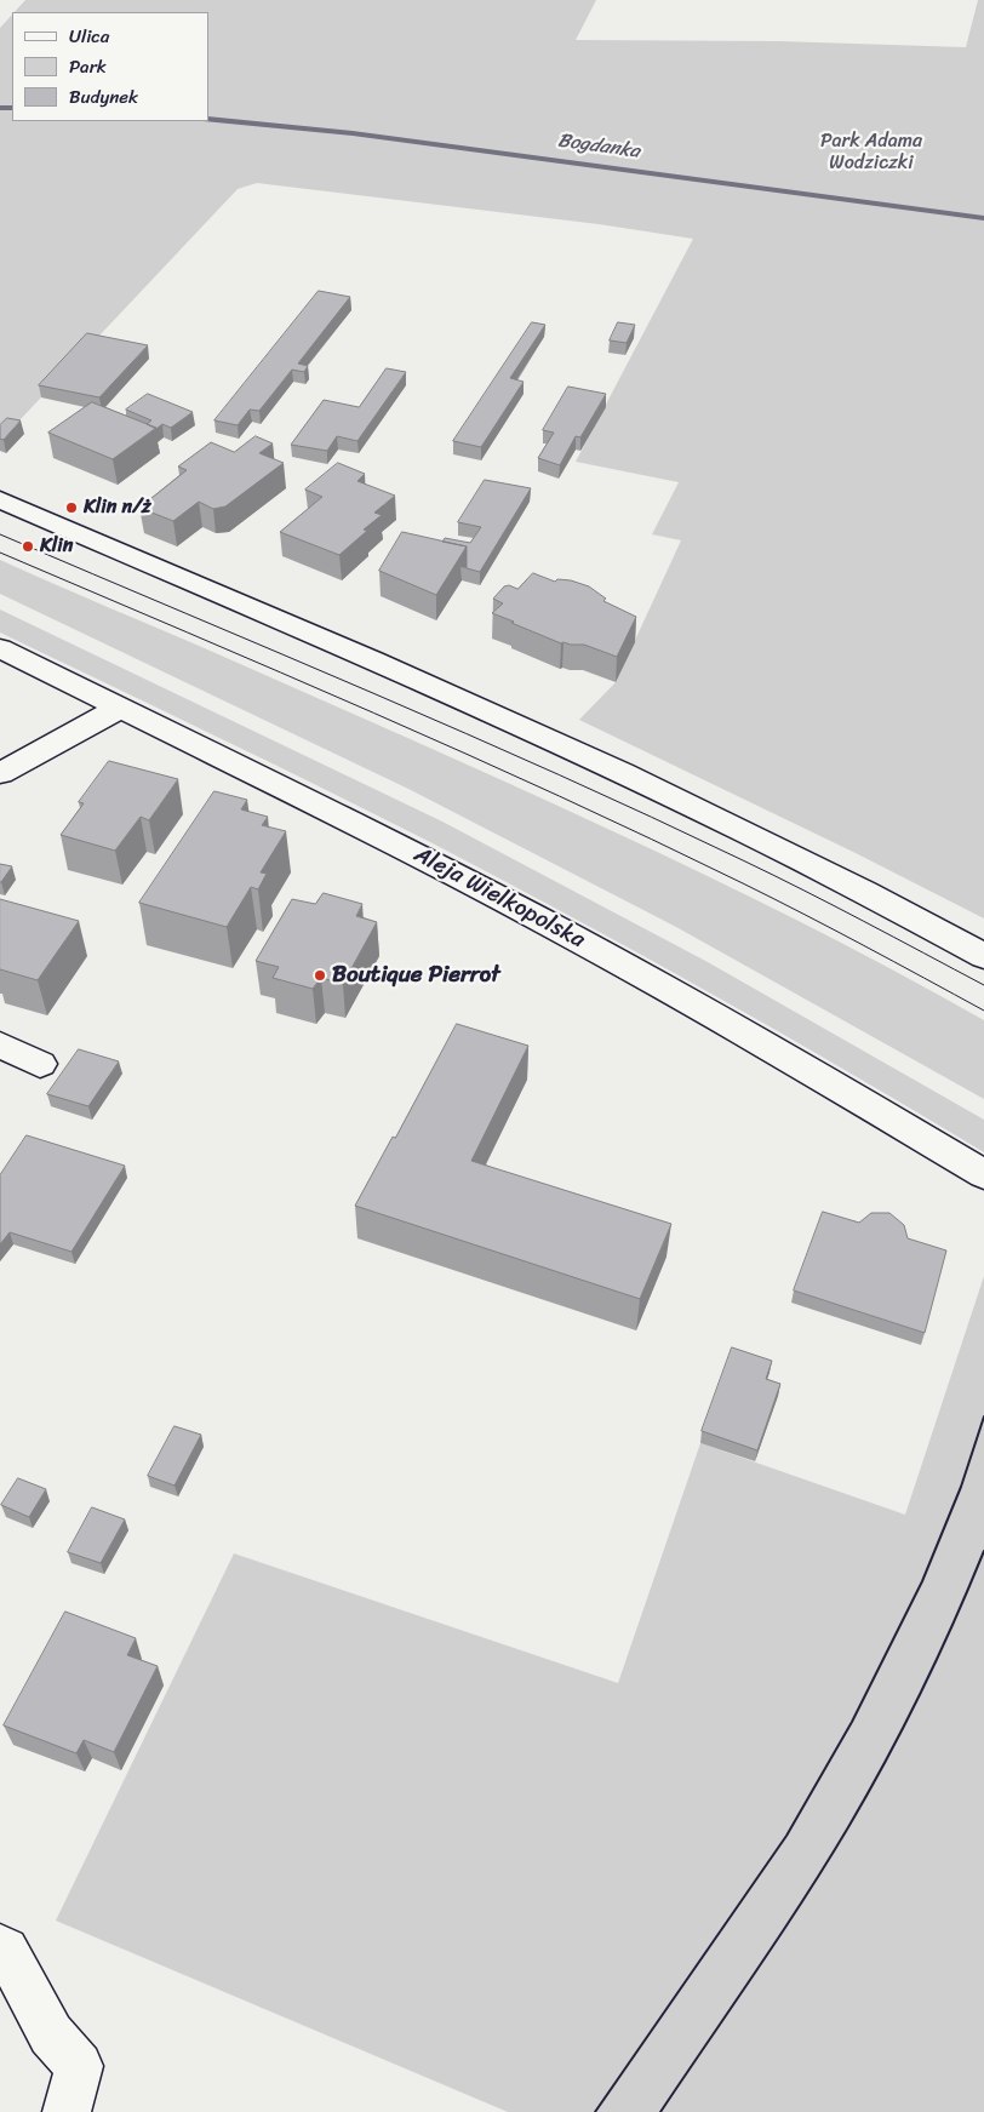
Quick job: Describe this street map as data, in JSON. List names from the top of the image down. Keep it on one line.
{"streets":{"street":["Aleja Wielkopolska"]},"water":["Bogdanka"],"parks":["Park Adama Wodziczki"],"places":["Klin n/ż","Klin","Boutique Pierrot"],"legend":["Ulica","Park","Budynek"]}
